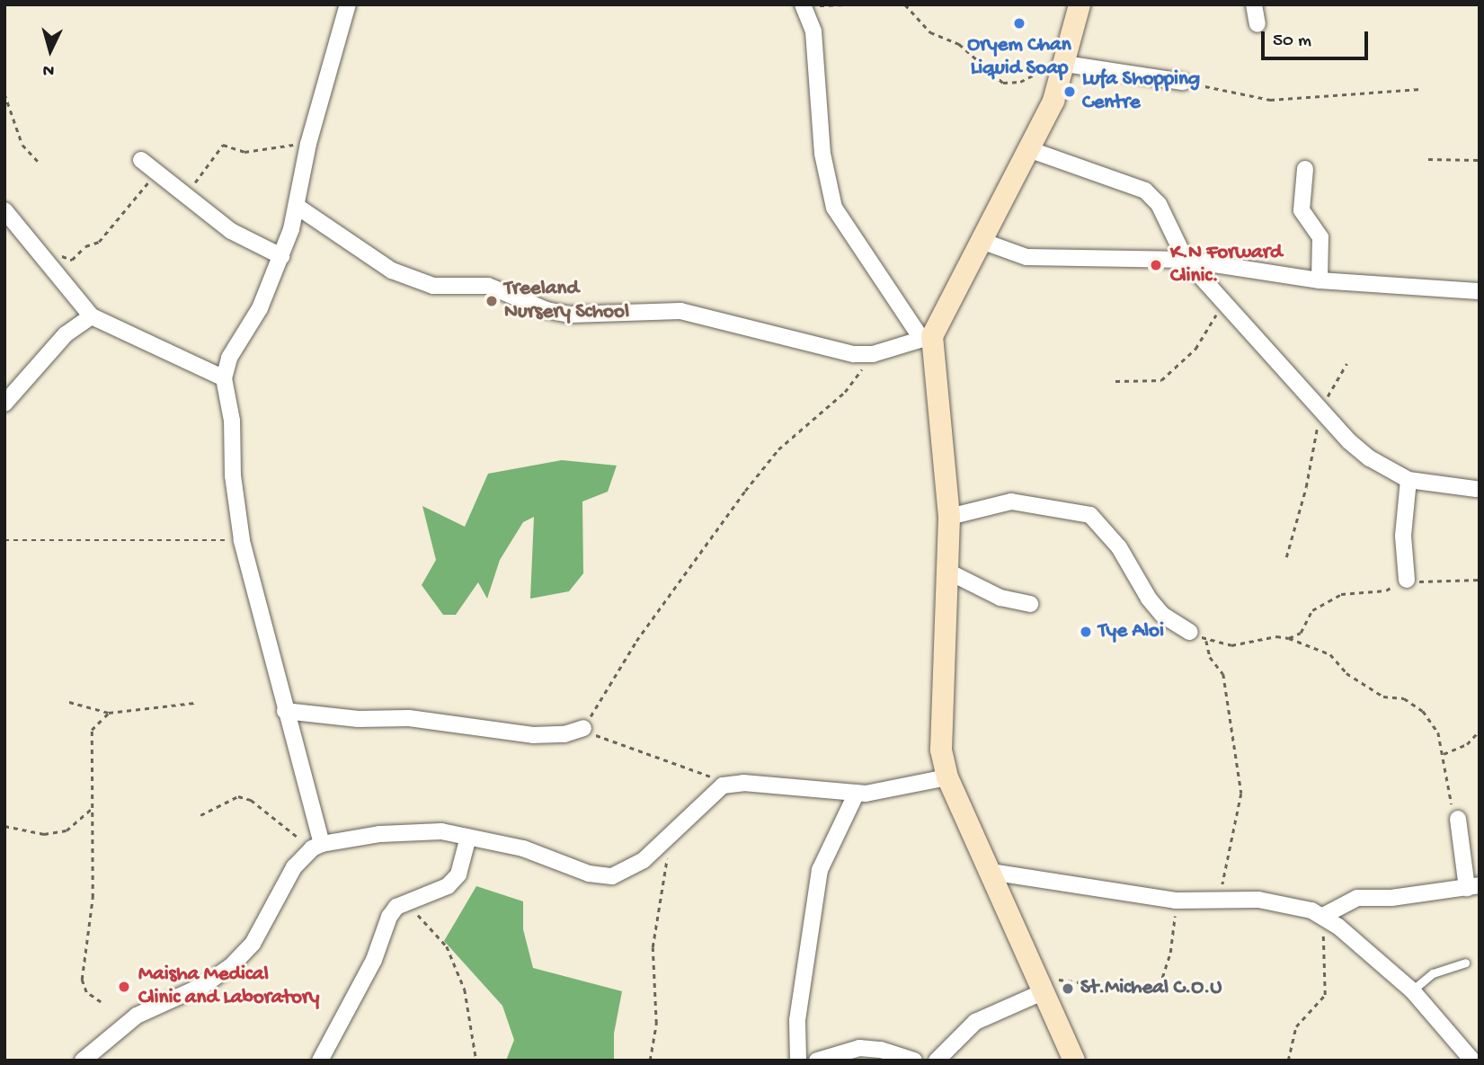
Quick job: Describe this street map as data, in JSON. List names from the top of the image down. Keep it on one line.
{"places":["Oryem Chan Liquid Soap","Lufa Shopping Centre","K.N Forward Clinic.","Treeland Nursery School","Tye Aloi","Maisha Medical Clinic and Laboratory","St.Micheal C.O.U"],"scale_bar":"50 m","north":"bottom"}
